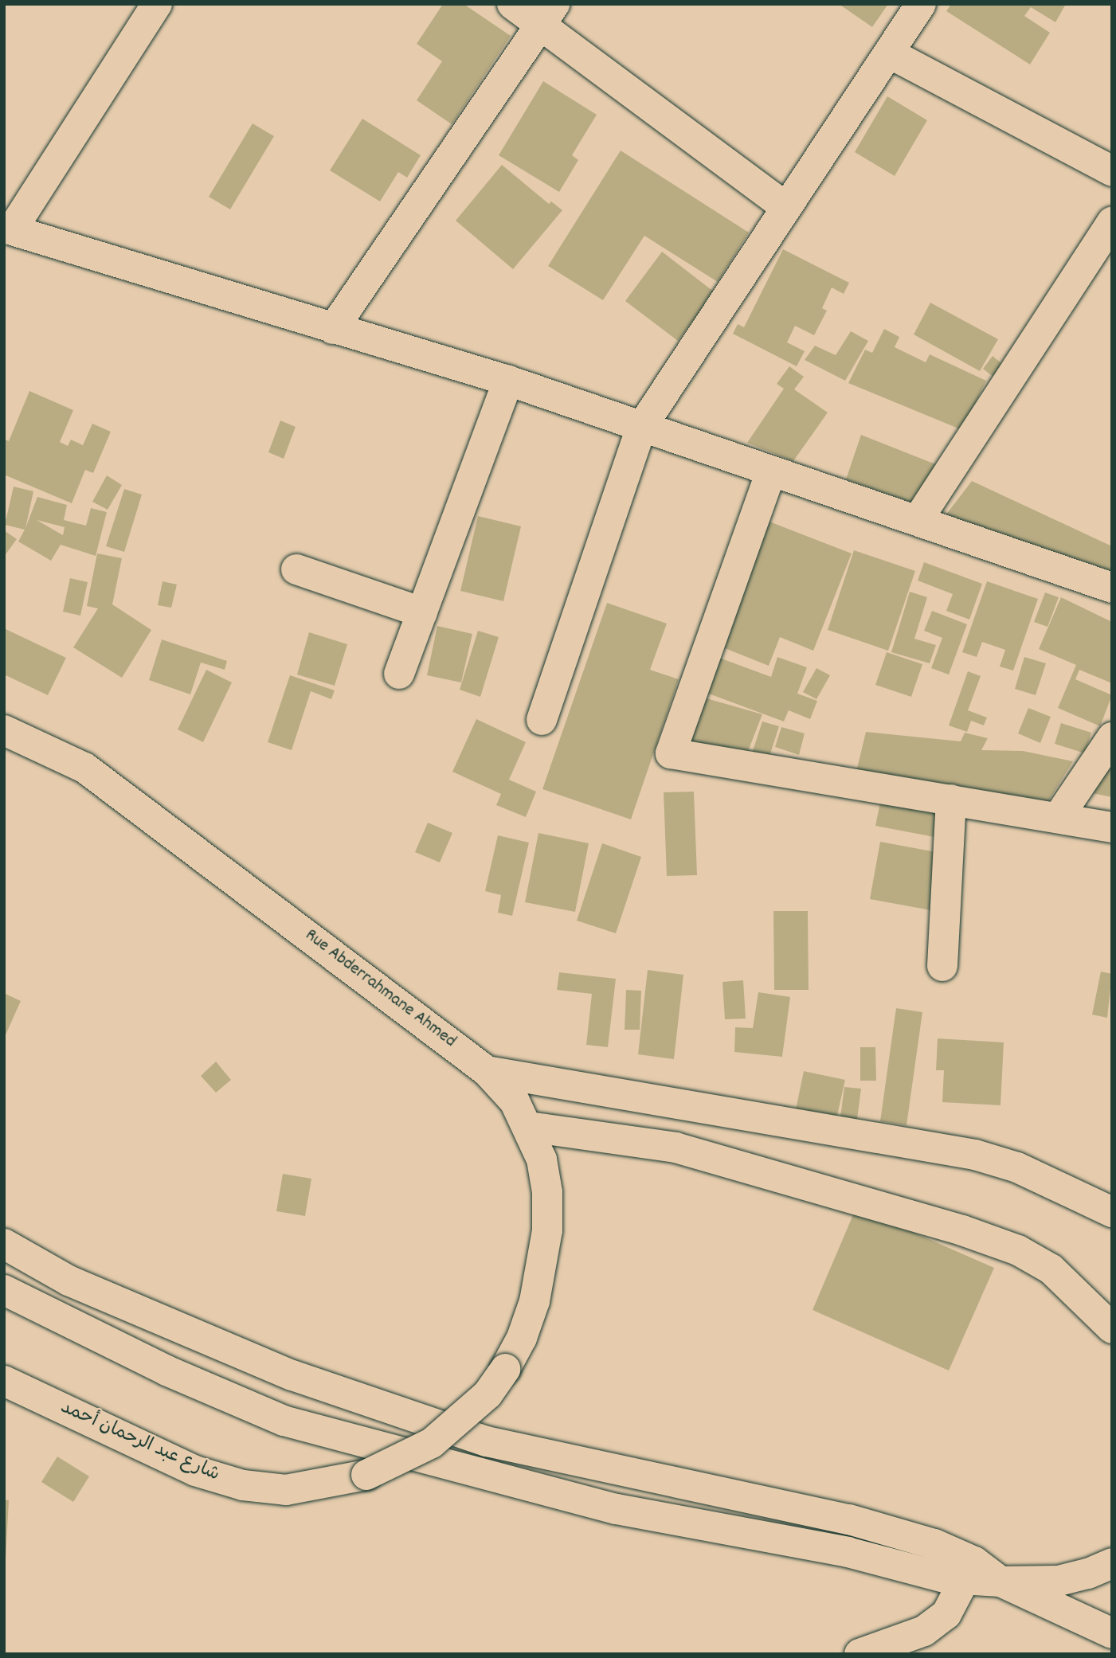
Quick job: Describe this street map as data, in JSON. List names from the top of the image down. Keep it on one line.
{"streets":{"street":["Rue Abderrahmane Ahmed","شارع عبد الرحمان أحمد"]},"crossings":[["Rue Abderrahmane Ahmed","شارع عبد الرحمان أحمد"]]}
